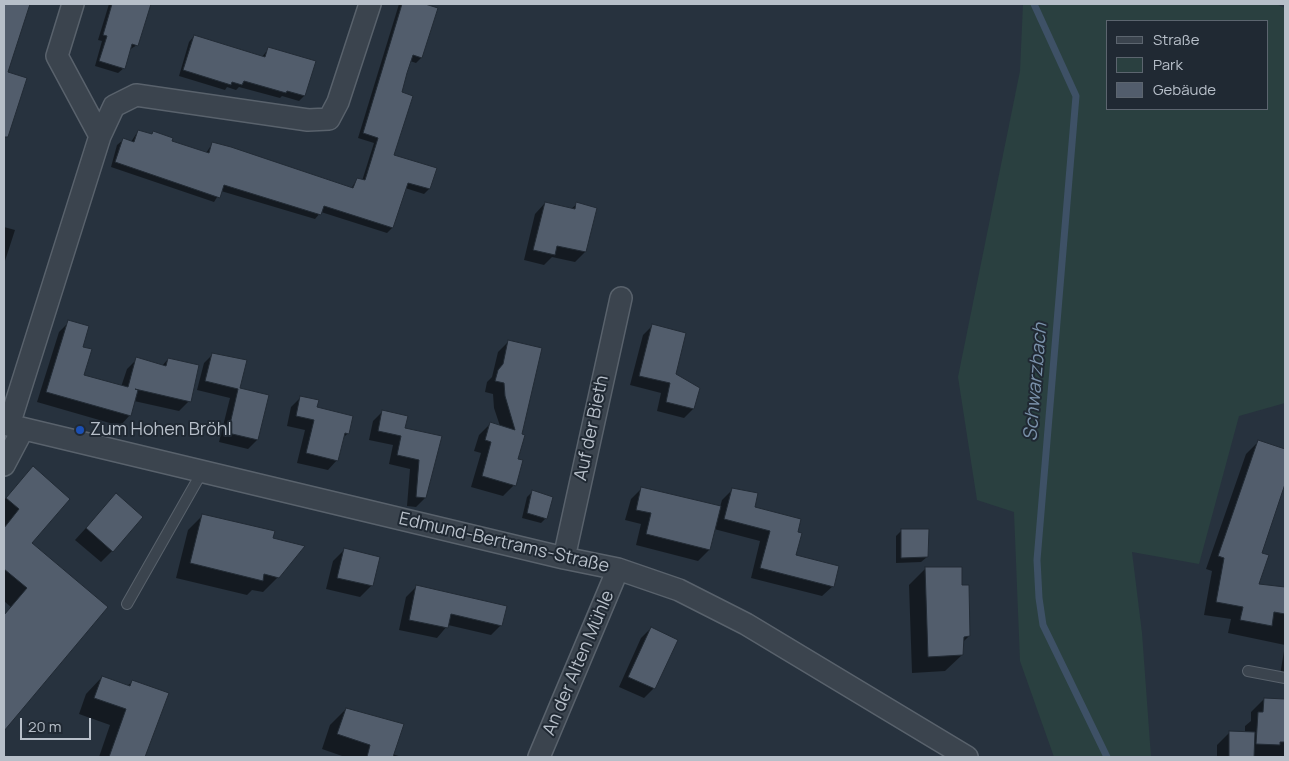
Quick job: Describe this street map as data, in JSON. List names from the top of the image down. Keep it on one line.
{"streets":{"street":["Auf der Bieth","Edmund-Bertrams-Straße","An der Alten Mühle"]},"crossings":[["Auf der Bieth","Edmund-Bertrams-Straße"],["Edmund-Bertrams-Straße","An der Alten Mühle"]],"water":["Schwarzbach"],"places":["Zum Hohen Bröhl"],"legend":["Straße","Park","Gebäude"],"scale_bar":"20 m"}
